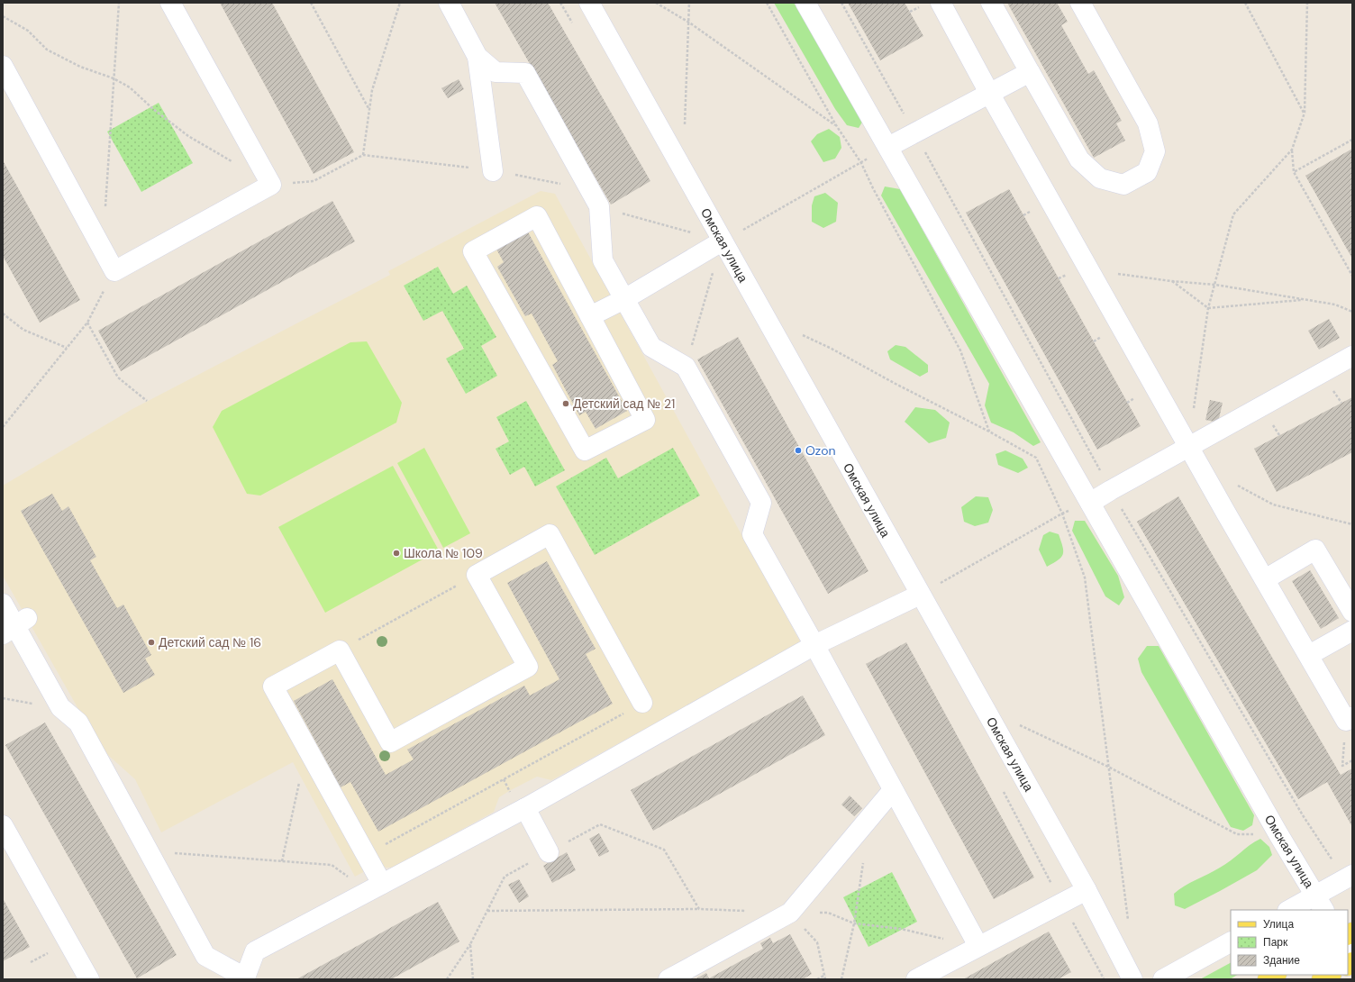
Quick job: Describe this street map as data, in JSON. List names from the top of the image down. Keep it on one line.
{"streets":{"street":["Омская улица"]},"places":["Детский сад № 21","Ozon","Школа № 109","Детский сад № 16"],"legend":["Улица","Парк","Здание"]}
